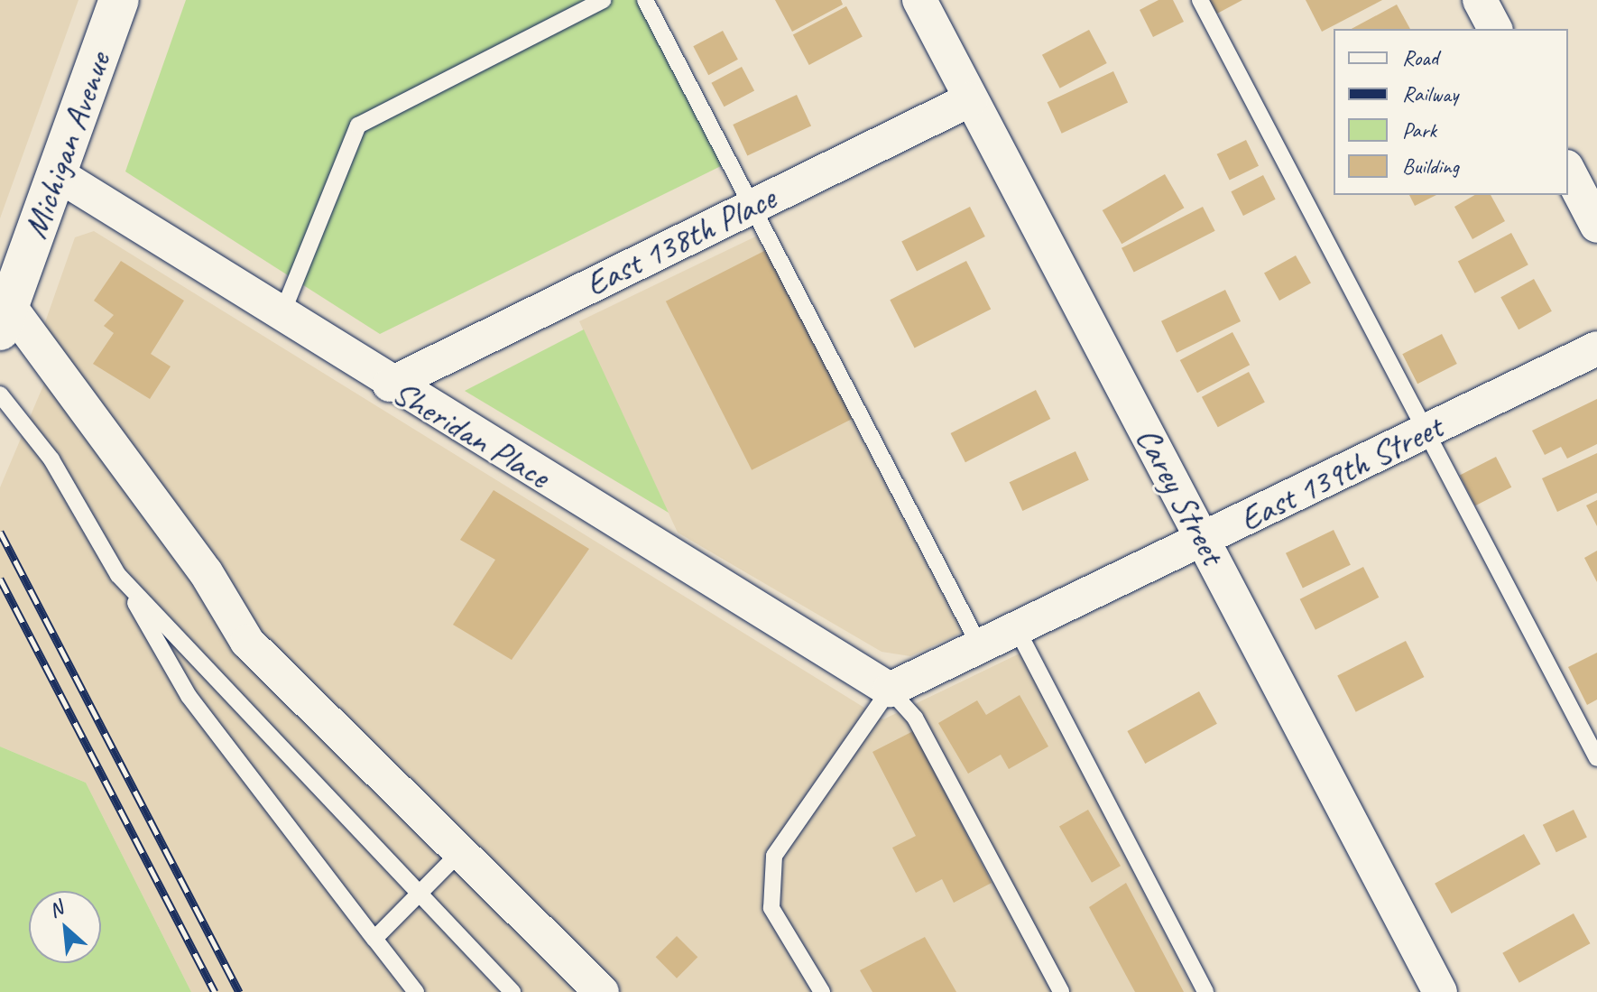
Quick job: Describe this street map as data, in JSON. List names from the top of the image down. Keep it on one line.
{"streets":{"main road":["Michigan Avenue"],"street":["East 138th Place","Sheridan Place","East 139th Street","Carey Street"]},"crossings":[["Michigan Avenue","Sheridan Place"],["East 138th Place","Sheridan Place"],["East 138th Place","Carey Street"],["Sheridan Place","East 139th Street"],["East 139th Street","Carey Street"]],"legend":["Road","Railway","Park","Building"],"north":"top left"}
